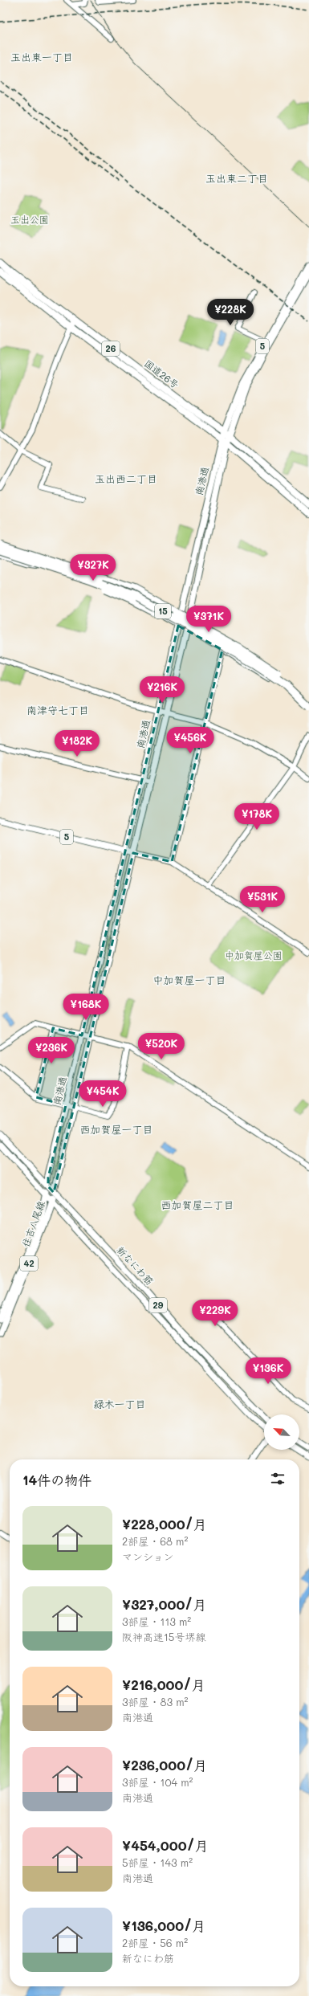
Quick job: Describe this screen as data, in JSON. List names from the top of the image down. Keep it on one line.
{"streets":{"highway":["26","国道26号","15"],"main road":["5","南港通","住吉八尾線","42","新なにわ筋","29"]},"crossings":[["5","南港通"],["国道26号","南港通"],["南港通","住吉八尾線"],["南港通","新なにわ筋"],["住吉八尾線","新なにわ筋"]],"districts":["玉出東一丁目","玉出東二丁目","玉出西二丁目","南津守七丁目","中加賀屋一丁目","西加賀屋一丁目","西加賀屋二丁目","緑木一丁目"],"parks":["玉出公園","中加賀屋公園"],"north":"top left","page":{"price":["¥228K","¥327K","¥371K","¥216K","¥456K","¥182K","¥178K","¥531K","¥168K","¥520K","¥236K","¥454K","¥229K","¥136K"],"heading":"14件の物件","list":[{"name":"¥228,000/月","note":"2部屋 · 68 m² · マンション"},{"name":"¥327,000/月","note":"3部屋 · 113 m² · 阪神高速15号堺線"},{"name":"¥216,000/月","note":"3部屋 · 83 m² · 南港通"},{"name":"¥236,000/月","note":"3部屋 · 104 m² · 南港通"},{"name":"¥454,000/月","note":"5部屋 · 143 m² · 南港通"},{"name":"¥136,000/月","note":"2部屋 · 56 m² · 新なにわ筋"}]}}
